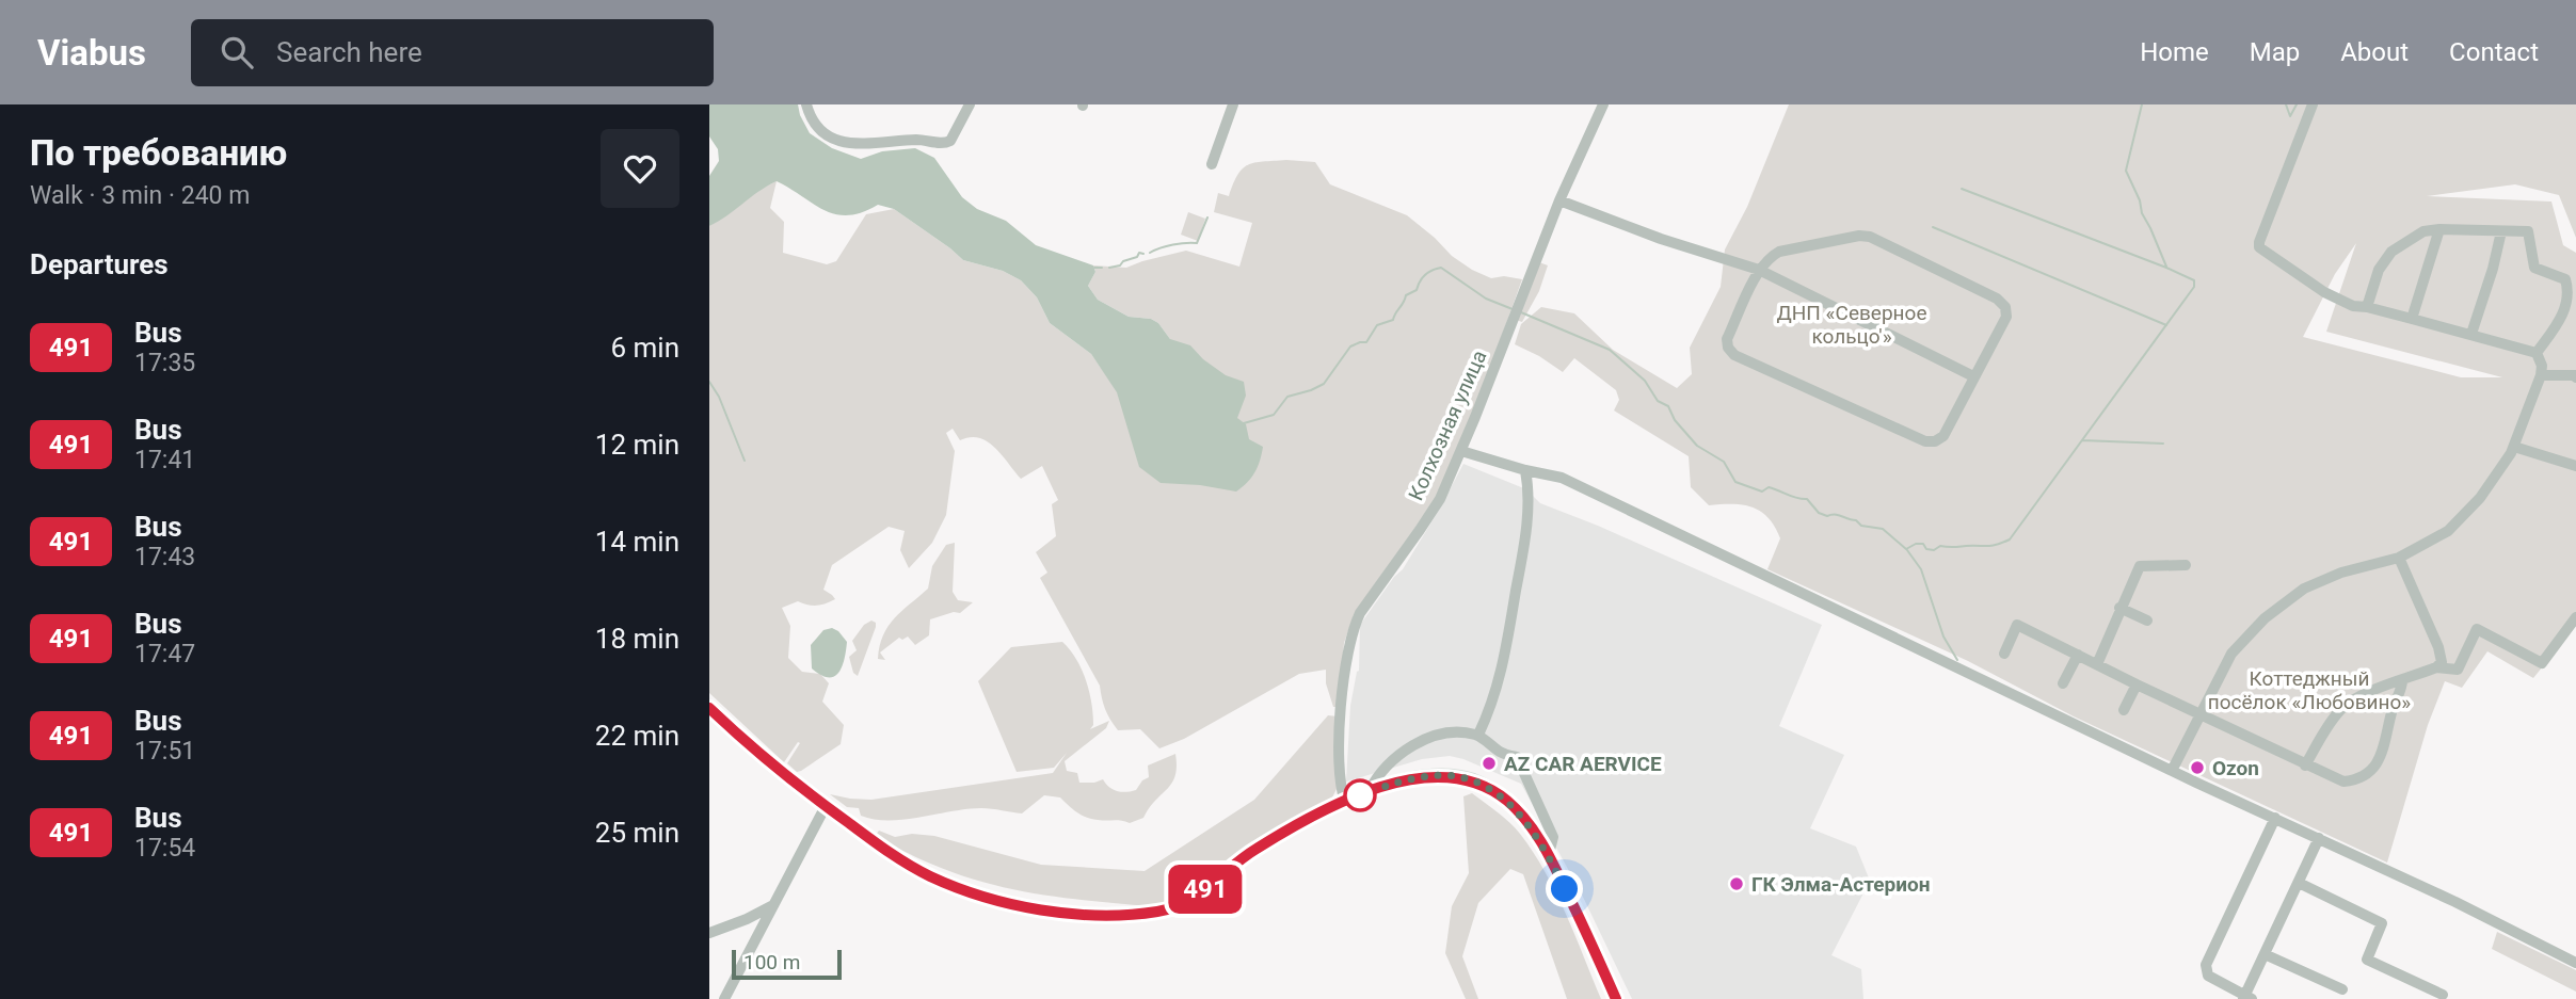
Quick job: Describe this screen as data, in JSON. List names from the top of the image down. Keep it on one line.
{"streets":{"street":["Колхозная улица"]},"parks":["ДНП «Северное кольцо'»","Коттеджный посёлок «Любовино»"],"places":["AZ CAR AERVICE","Ozon","ГК Элма-Астерион"],"lines":["bus line 491"],"scale_bar":"100 m","page":{"header":"Viabus","search":"Search here","nav":["Home","Map","About","Contact"],"heading":[["По требованию","Walk · 3 min · 240 m"],"Departures"],"on_map":"491","list":[{"mark":"491","name":"Bus","note":"17:35","value":"6 min"},{"mark":"491","name":"Bus","note":"17:41","value":"12 min"},{"mark":"491","name":"Bus","note":"17:43","value":"14 min"},{"mark":"491","name":"Bus","note":"17:47","value":"18 min"},{"mark":"491","name":"Bus","note":"17:51","value":"22 min"},{"mark":"491","name":"Bus","note":"17:54","value":"25 min"}],"scale":"100 m"}}
